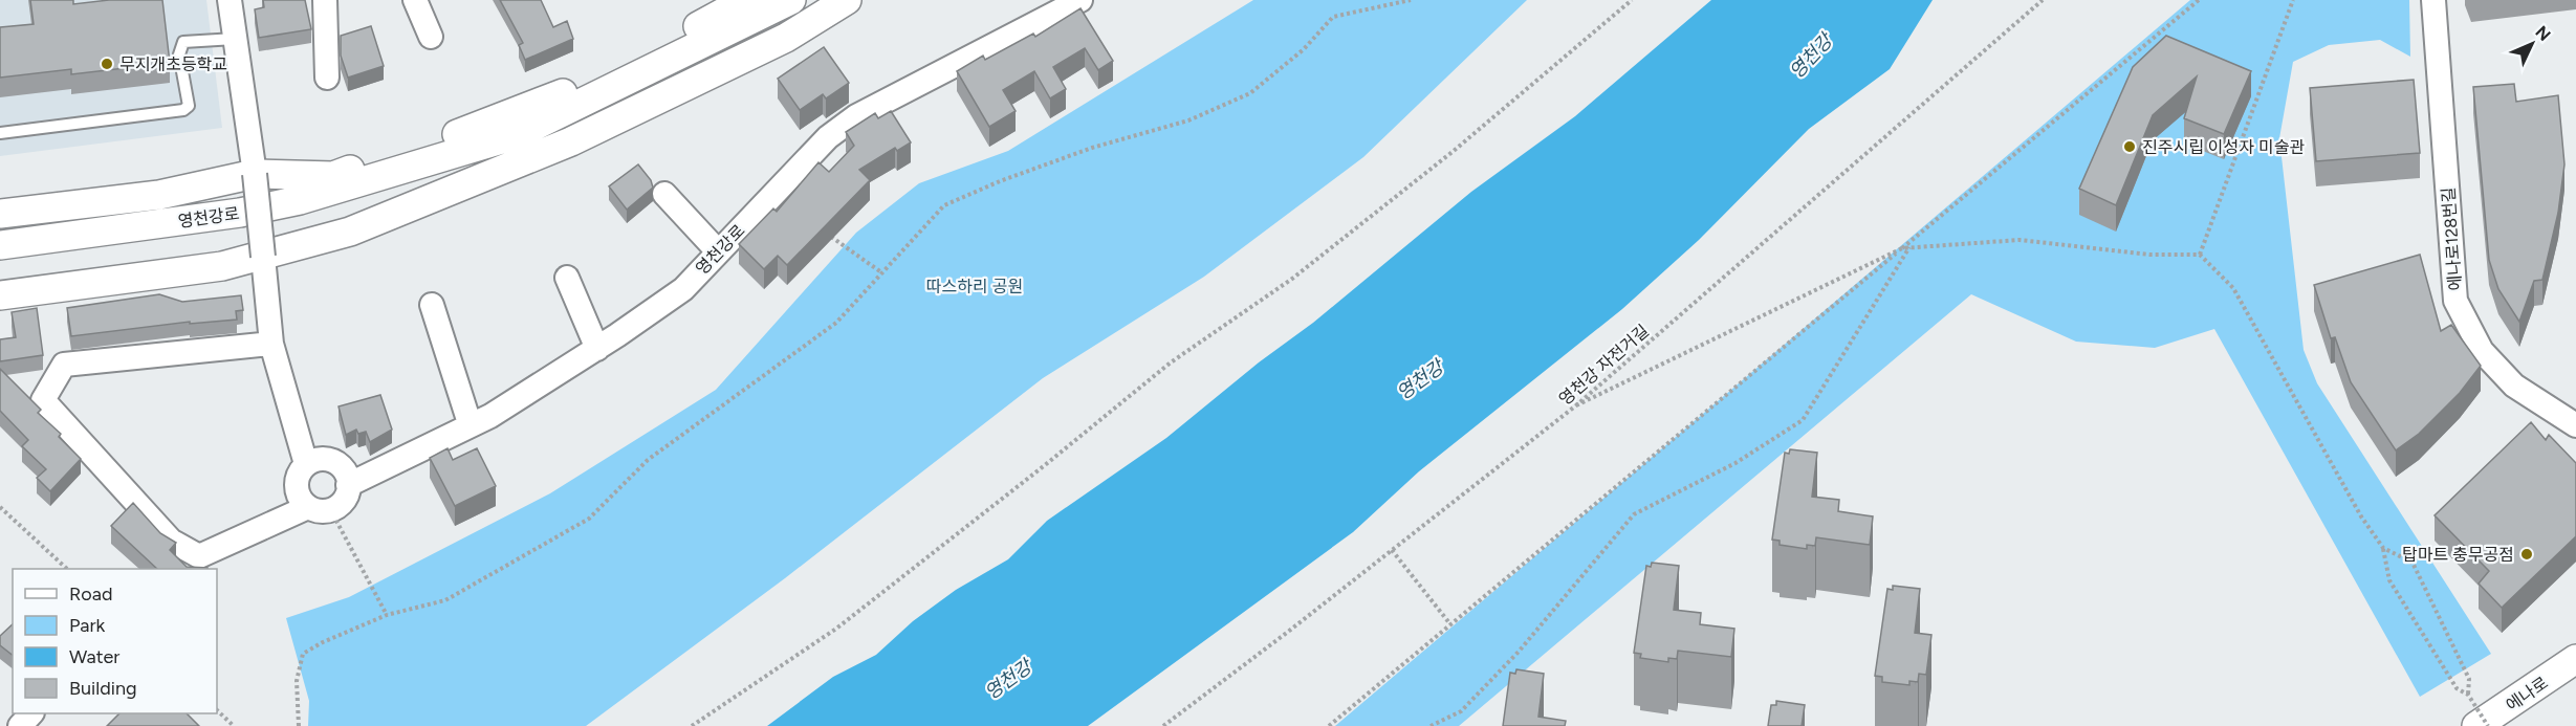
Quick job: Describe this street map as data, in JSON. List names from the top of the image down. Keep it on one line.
{"streets":{"street":["영천강로","에나로128번길","에나로"],"path":["영천강 자전거길"]},"water":["영천강"],"parks":["따스하리 공원"],"places":["무지개초등학교","진주시립 이성자 미술관","탑마트 충무공점"],"legend":["Road","Park","Water","Building"],"north":"top right"}
